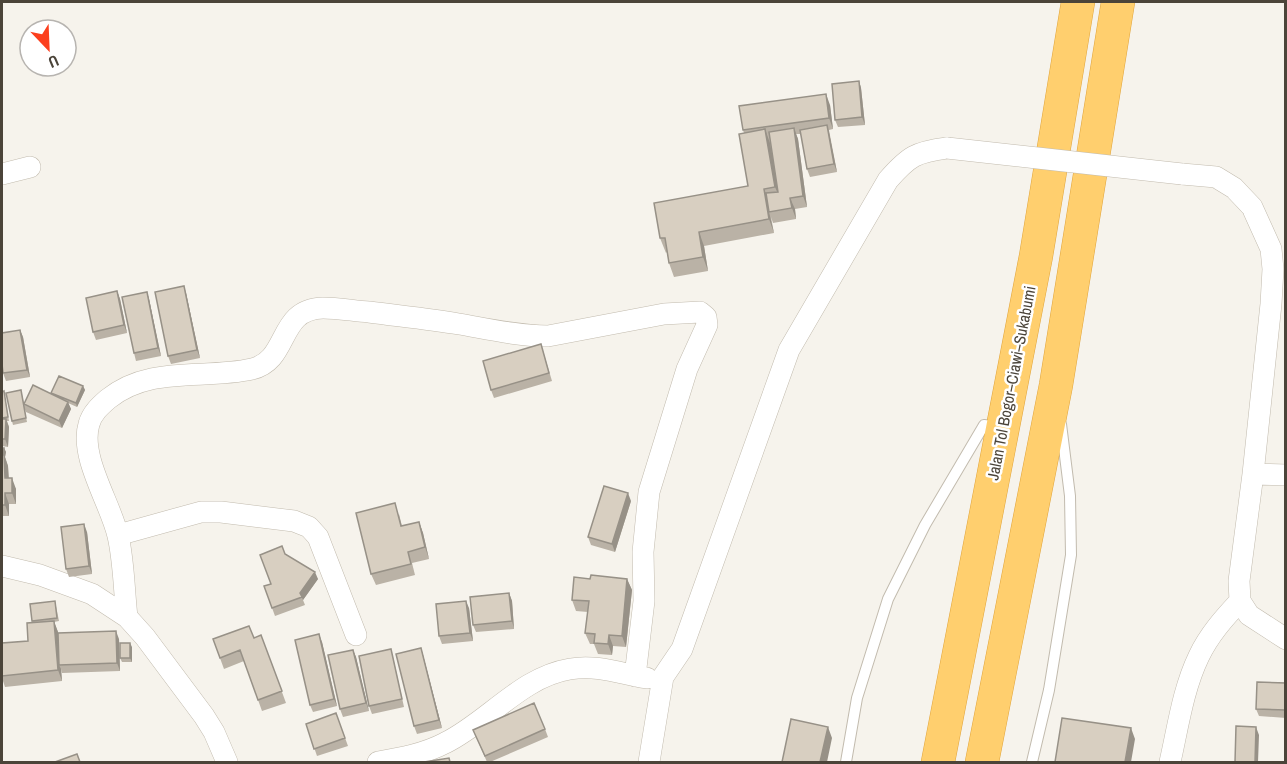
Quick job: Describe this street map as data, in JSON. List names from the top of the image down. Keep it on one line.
{"streets":{"highway":["Jalan Tol Bogor–Ciawi–Sukabumi"]},"north":"bottom right"}
